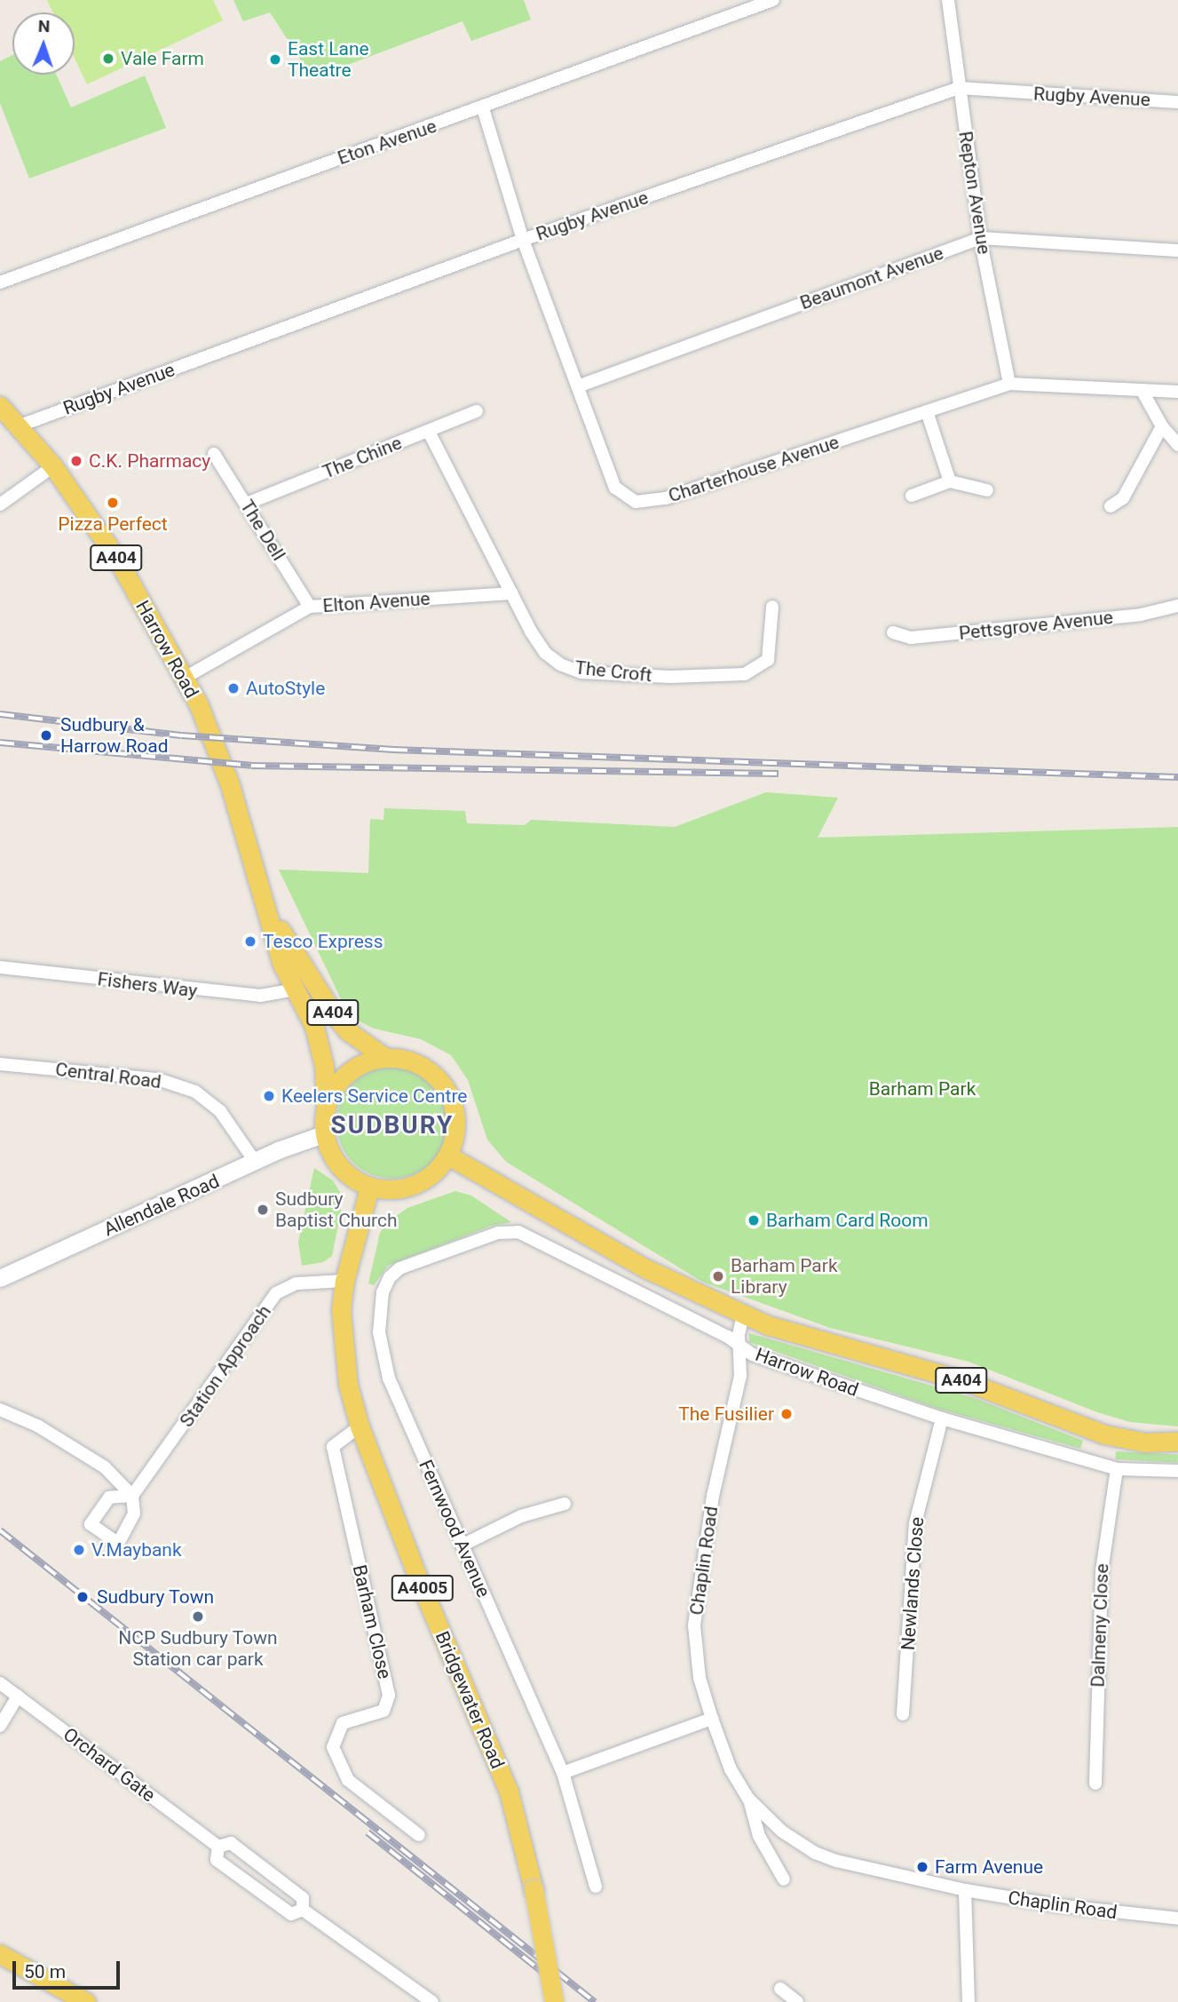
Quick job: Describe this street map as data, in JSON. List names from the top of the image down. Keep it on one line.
{"streets":{"main road":["A404","Harrow Road","A4005","Bridgewater Road"],"street":["Rugby Avenue","Eton Avenue","Repton Avenue","Beaumont Avenue","The Chine","Charterhouse Avenue","The Dell","Elton Avenue","Pettsgrove Avenue","The Croft","Fishers Way","Central Road","Allendale Road","Station Approach","Fernwood Avenue","Chaplin Road","Newlands Close","Barham Close","Dalmeny Close","Orchard Gate"]},"crossings":[["Rugby Avenue","Repton Avenue"],["Rugby Avenue","Charterhouse Avenue"],["Rugby Avenue","Harrow Road"],["Eton Avenue","Charterhouse Avenue"],["Repton Avenue","Beaumont Avenue"],["Repton Avenue","Charterhouse Avenue"],["Beaumont Avenue","Charterhouse Avenue"],["The Chine","The Dell"],["The Chine","The Croft"],["The Dell","Elton Avenue"],["Elton Avenue","Harrow Road"],["Elton Avenue","The Croft"],["Harrow Road","Fishers Way"],["Harrow Road","Allendale Road"],["Harrow Road","Fernwood Avenue"],["Harrow Road","Chaplin Road"],["Harrow Road","Newlands Close"],["Harrow Road","Dalmeny Close"],["Harrow Road","Bridgewater Road"],["Central Road","Allendale Road"],["Allendale Road","Bridgewater Road"],["Station Approach","Bridgewater Road"],["Barham Close","Bridgewater Road"]],"districts":["SUDBURY"],"parks":["Barham Park"],"places":["Vale Farm","East Lane Theatre","C.K. Pharmacy","Pizza Perfect","AutoStyle","Sudbury & Harrow Road","Tesco Express","Keelers Service Centre","Sudbury Baptist Church","Barham Card Room","Barham Park Library","The Fusilier","V.Maybank","Sudbury Town","NCP Sudbury Town Station car park","Farm Avenue"],"scale_bar":"50 m","north":"top"}
